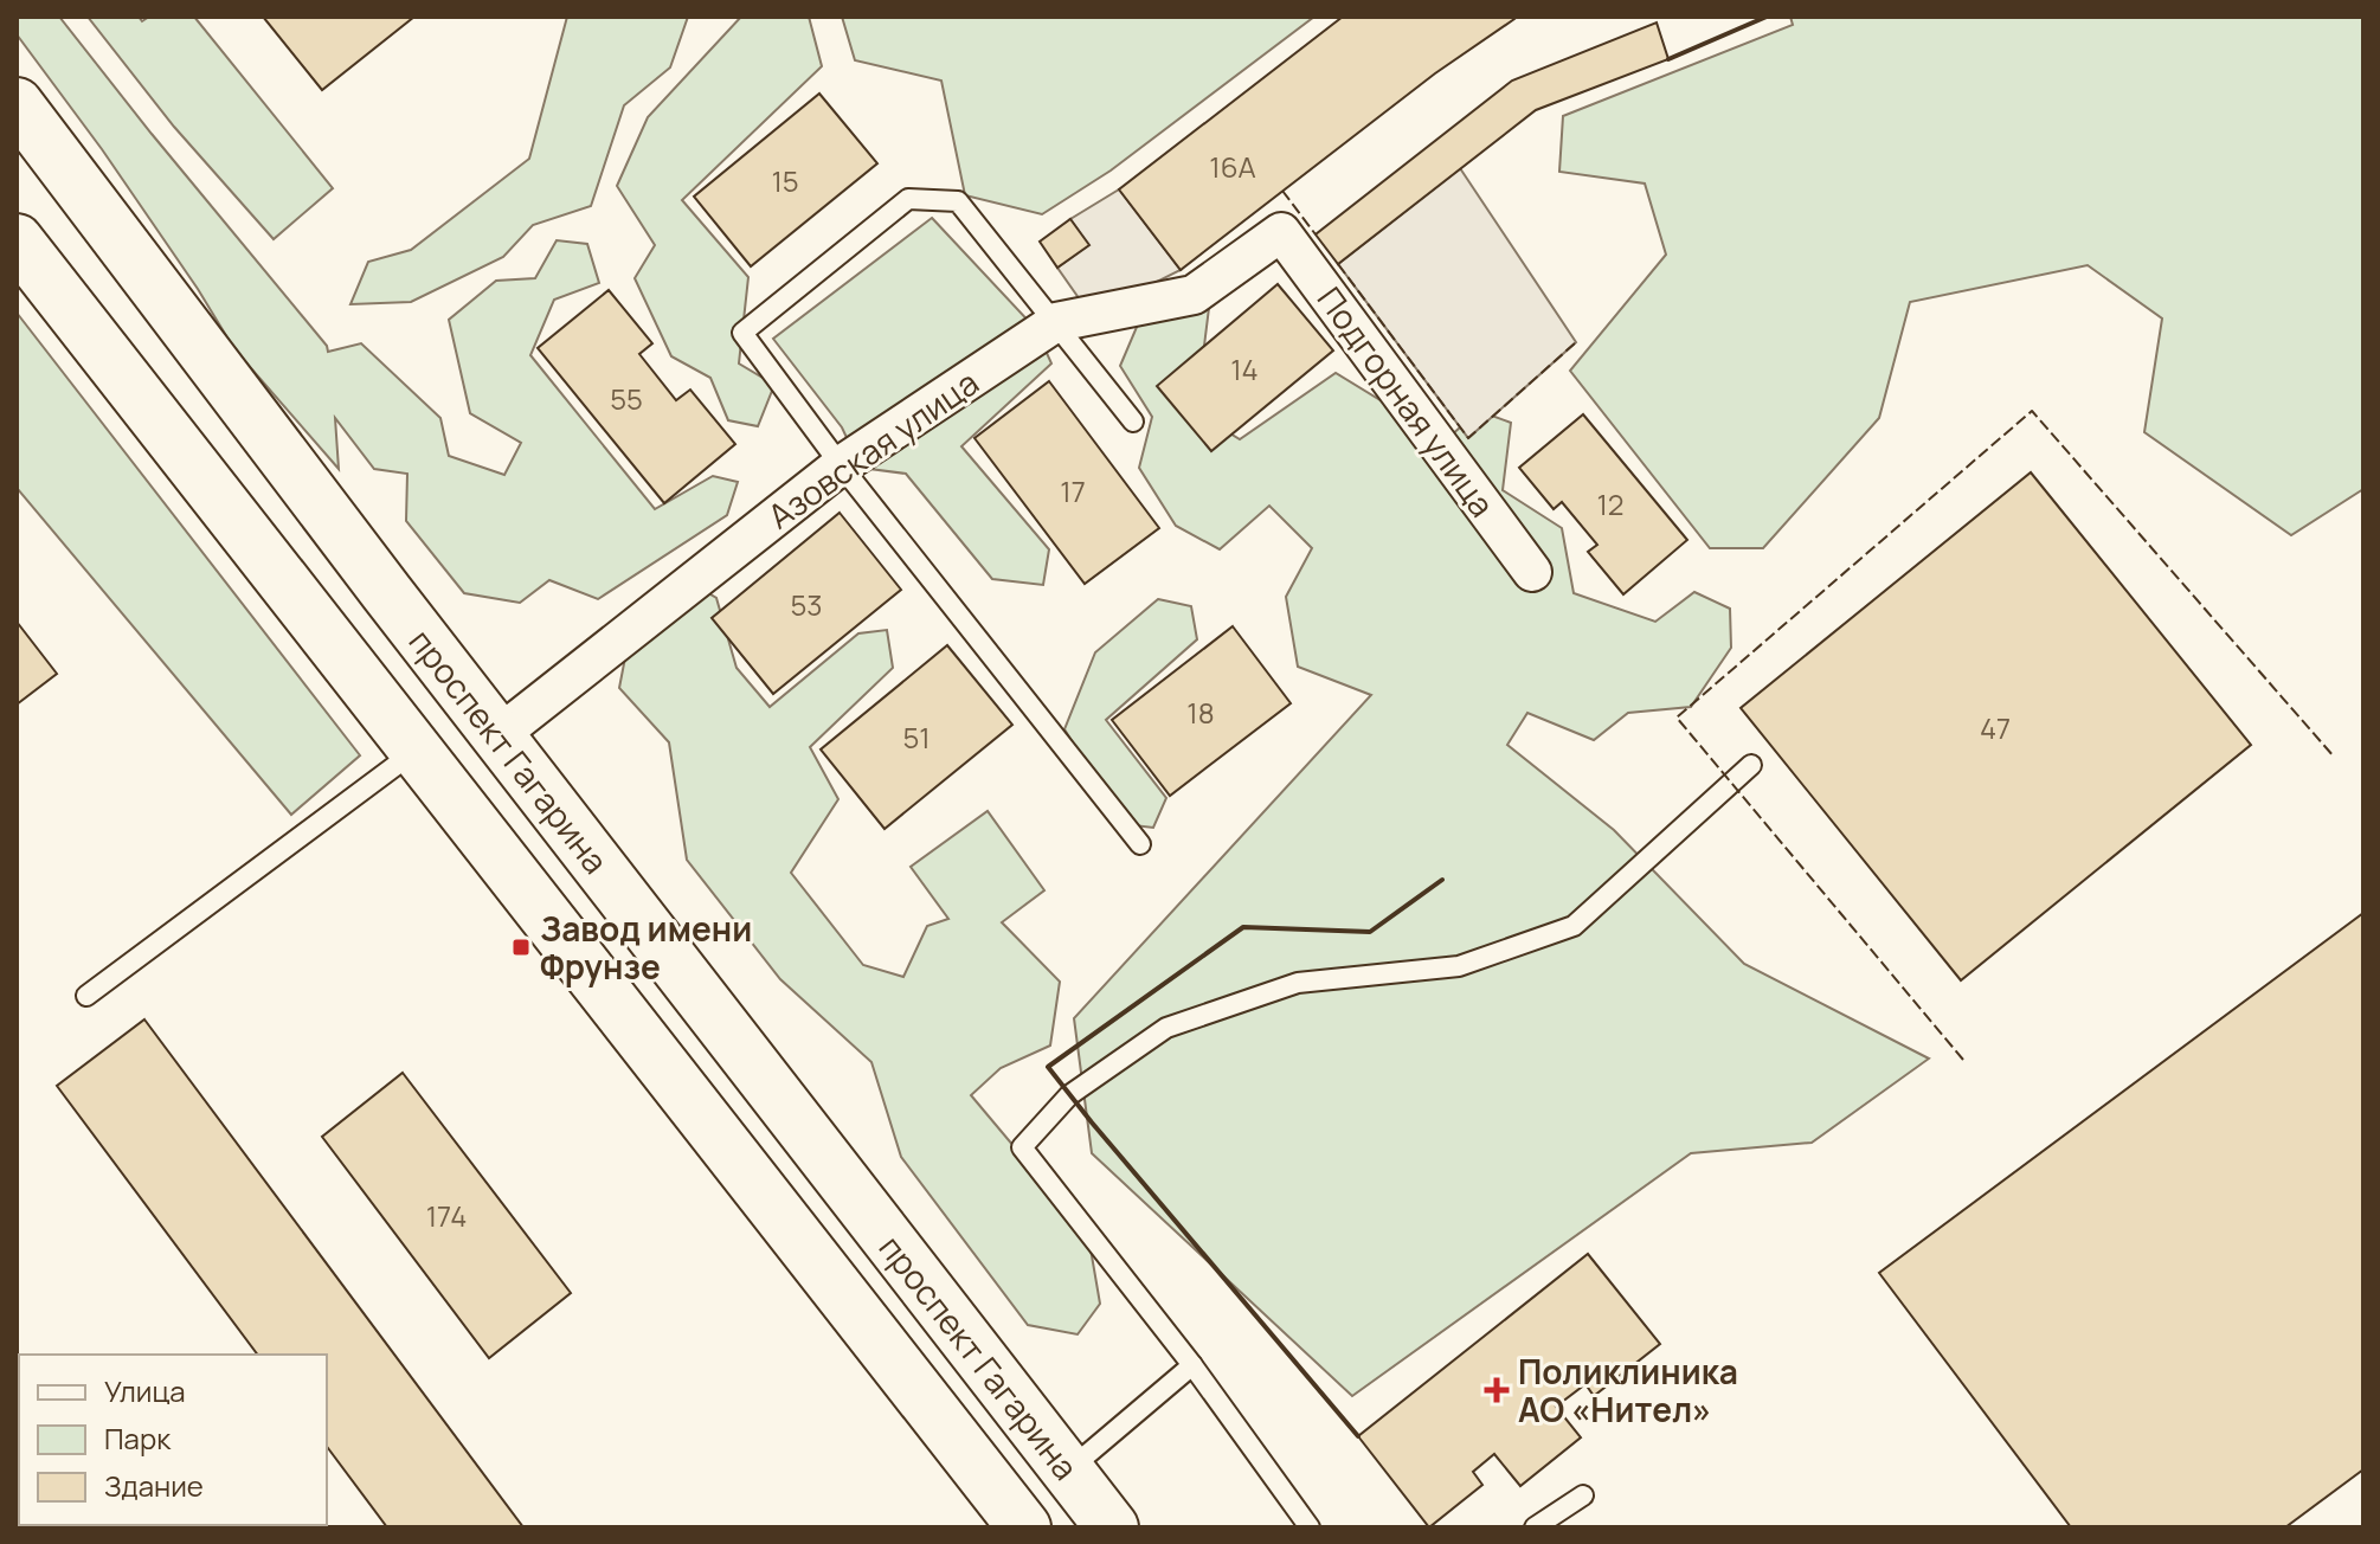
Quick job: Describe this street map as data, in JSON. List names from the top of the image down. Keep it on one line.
{"streets":{"main road":["проспект Гагарина"],"street":["Подгорная улица","Азовская улица"]},"crossings":[["Подгорная улица","Азовская улица"],["Азовская улица","проспект Гагарина"]],"places":{"transit":["Завод имени Фрунзе"],"health":["Поликлиника АО «Нител»"]},"house_numbers":["16А","15","14","55","17","12","53","18","47","51","174"],"legend":["Улица","Парк","Здание"]}
